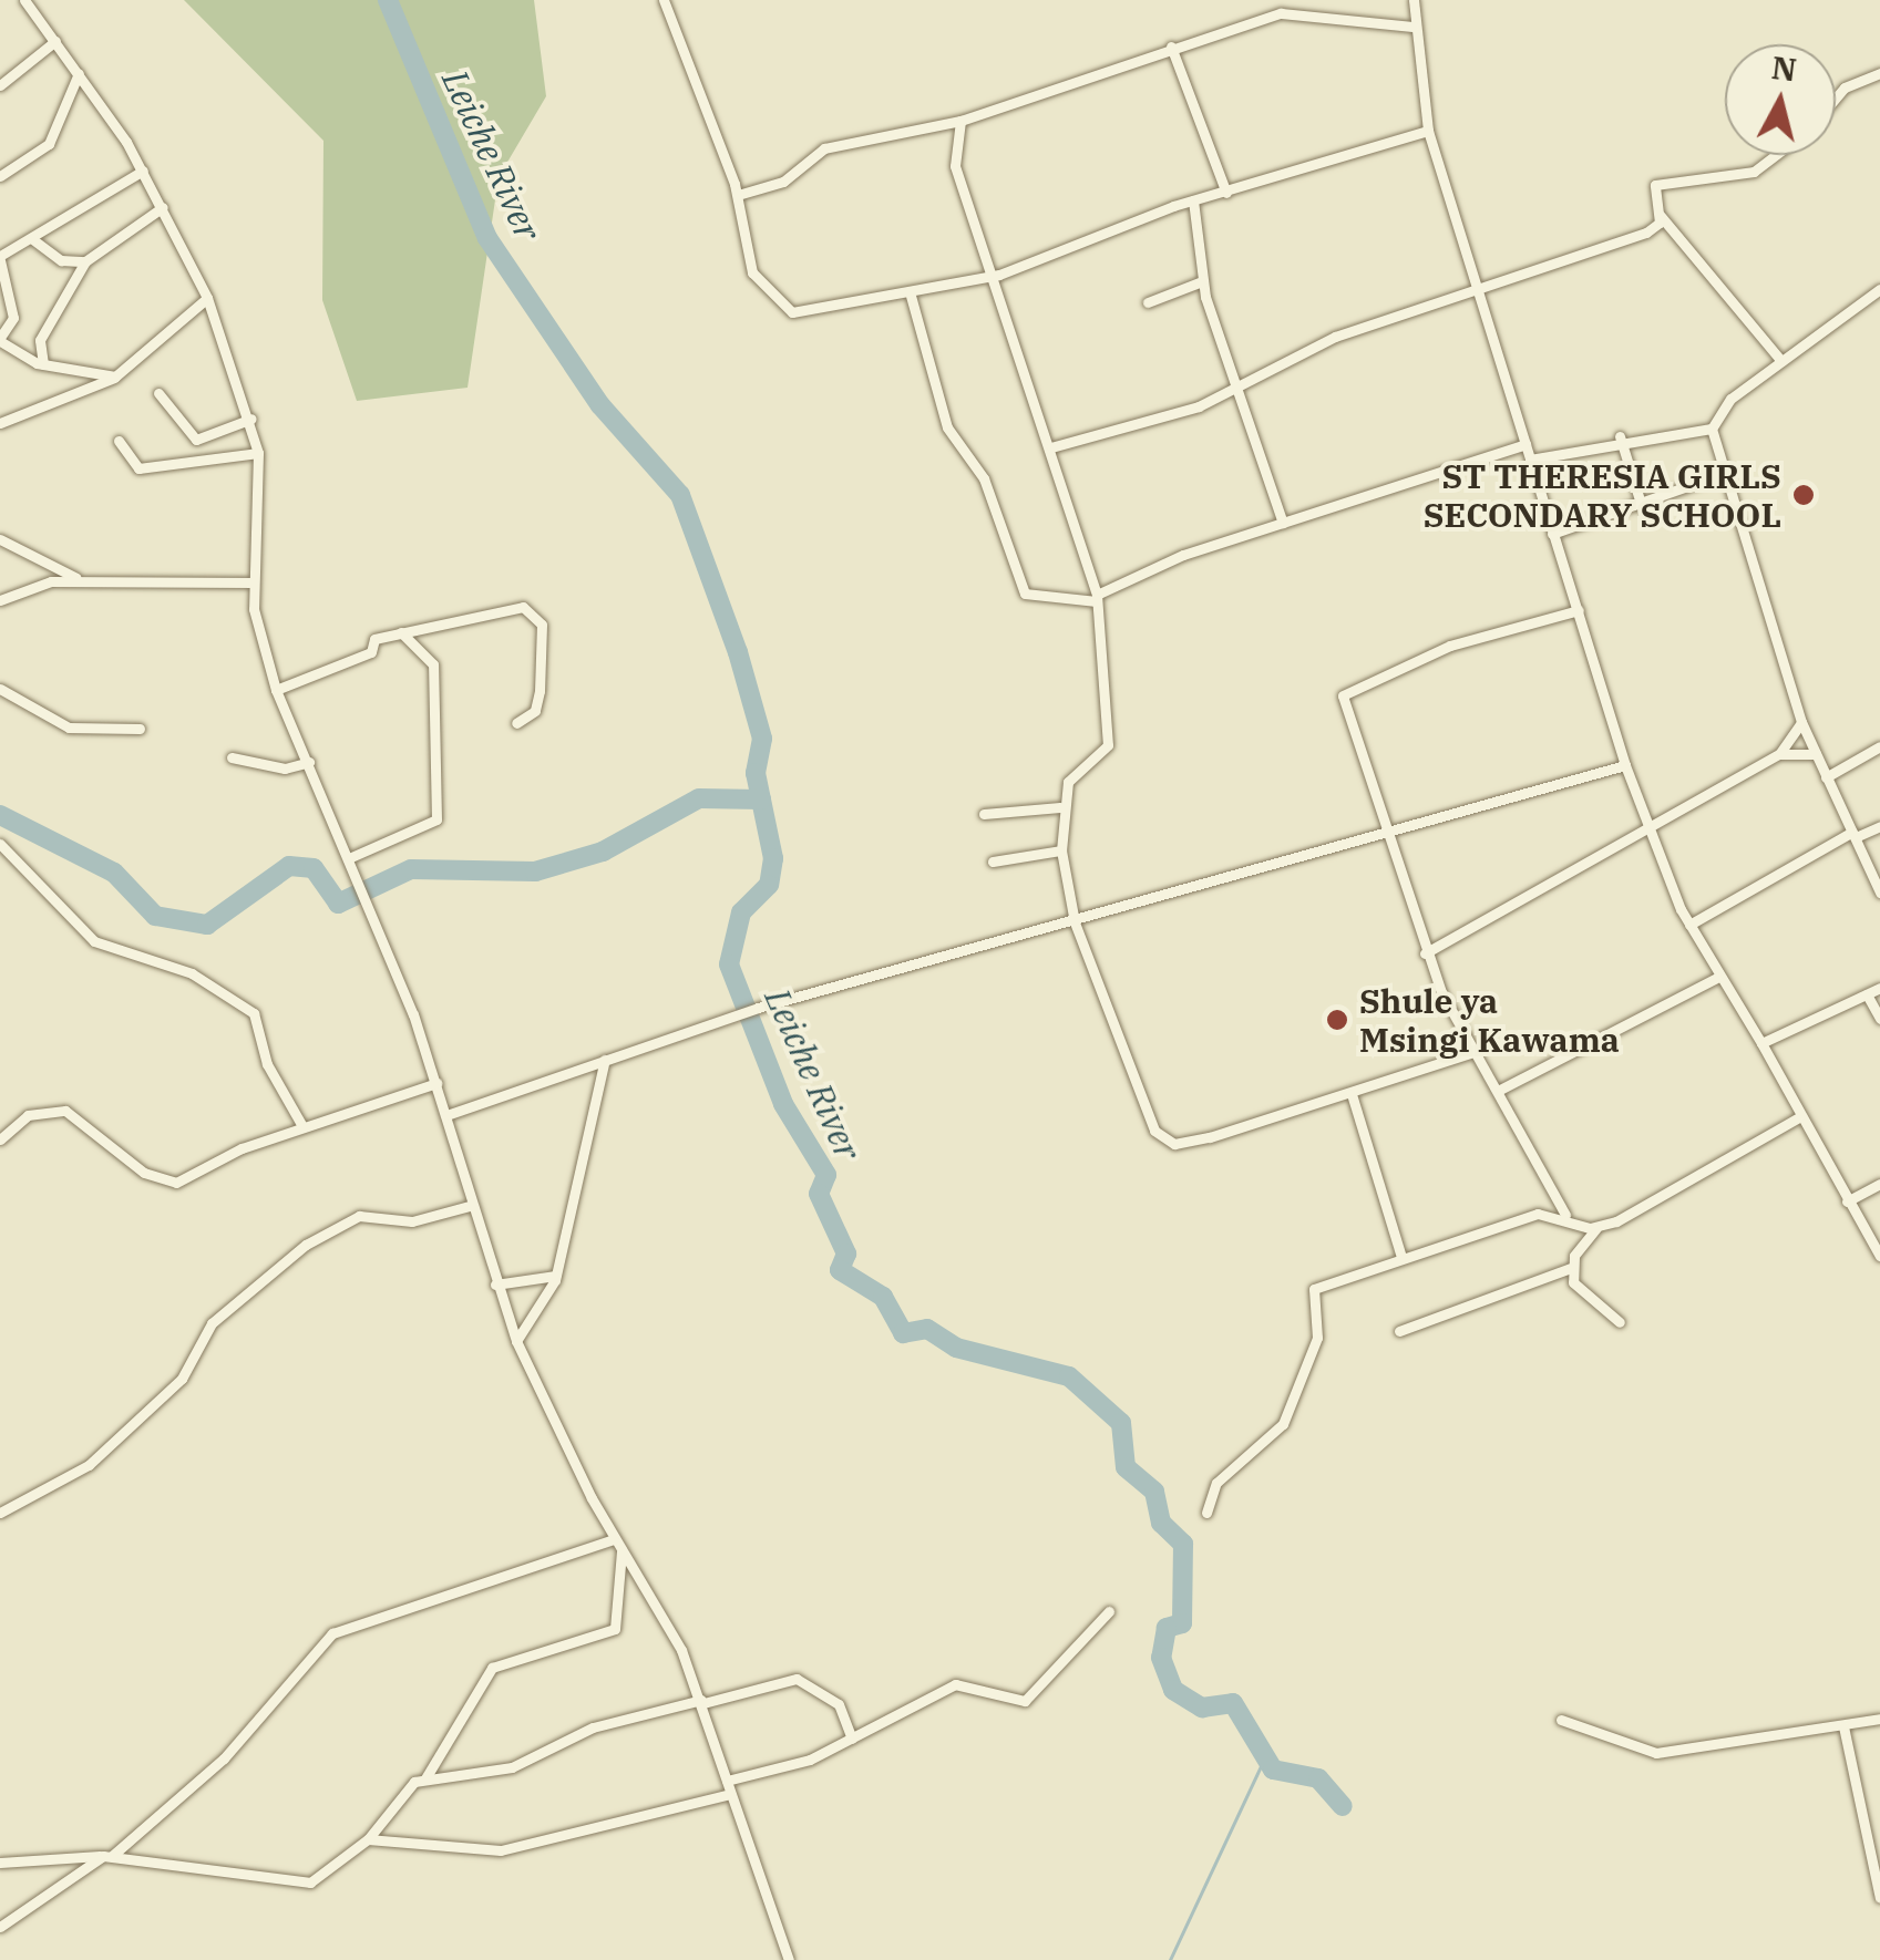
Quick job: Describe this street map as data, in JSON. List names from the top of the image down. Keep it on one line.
{"water":["Leiche River"],"places":["ST THERESIA GIRLS SECONDARY SCHOOL","Shule ya Msingi Kawama"],"north":"top"}
